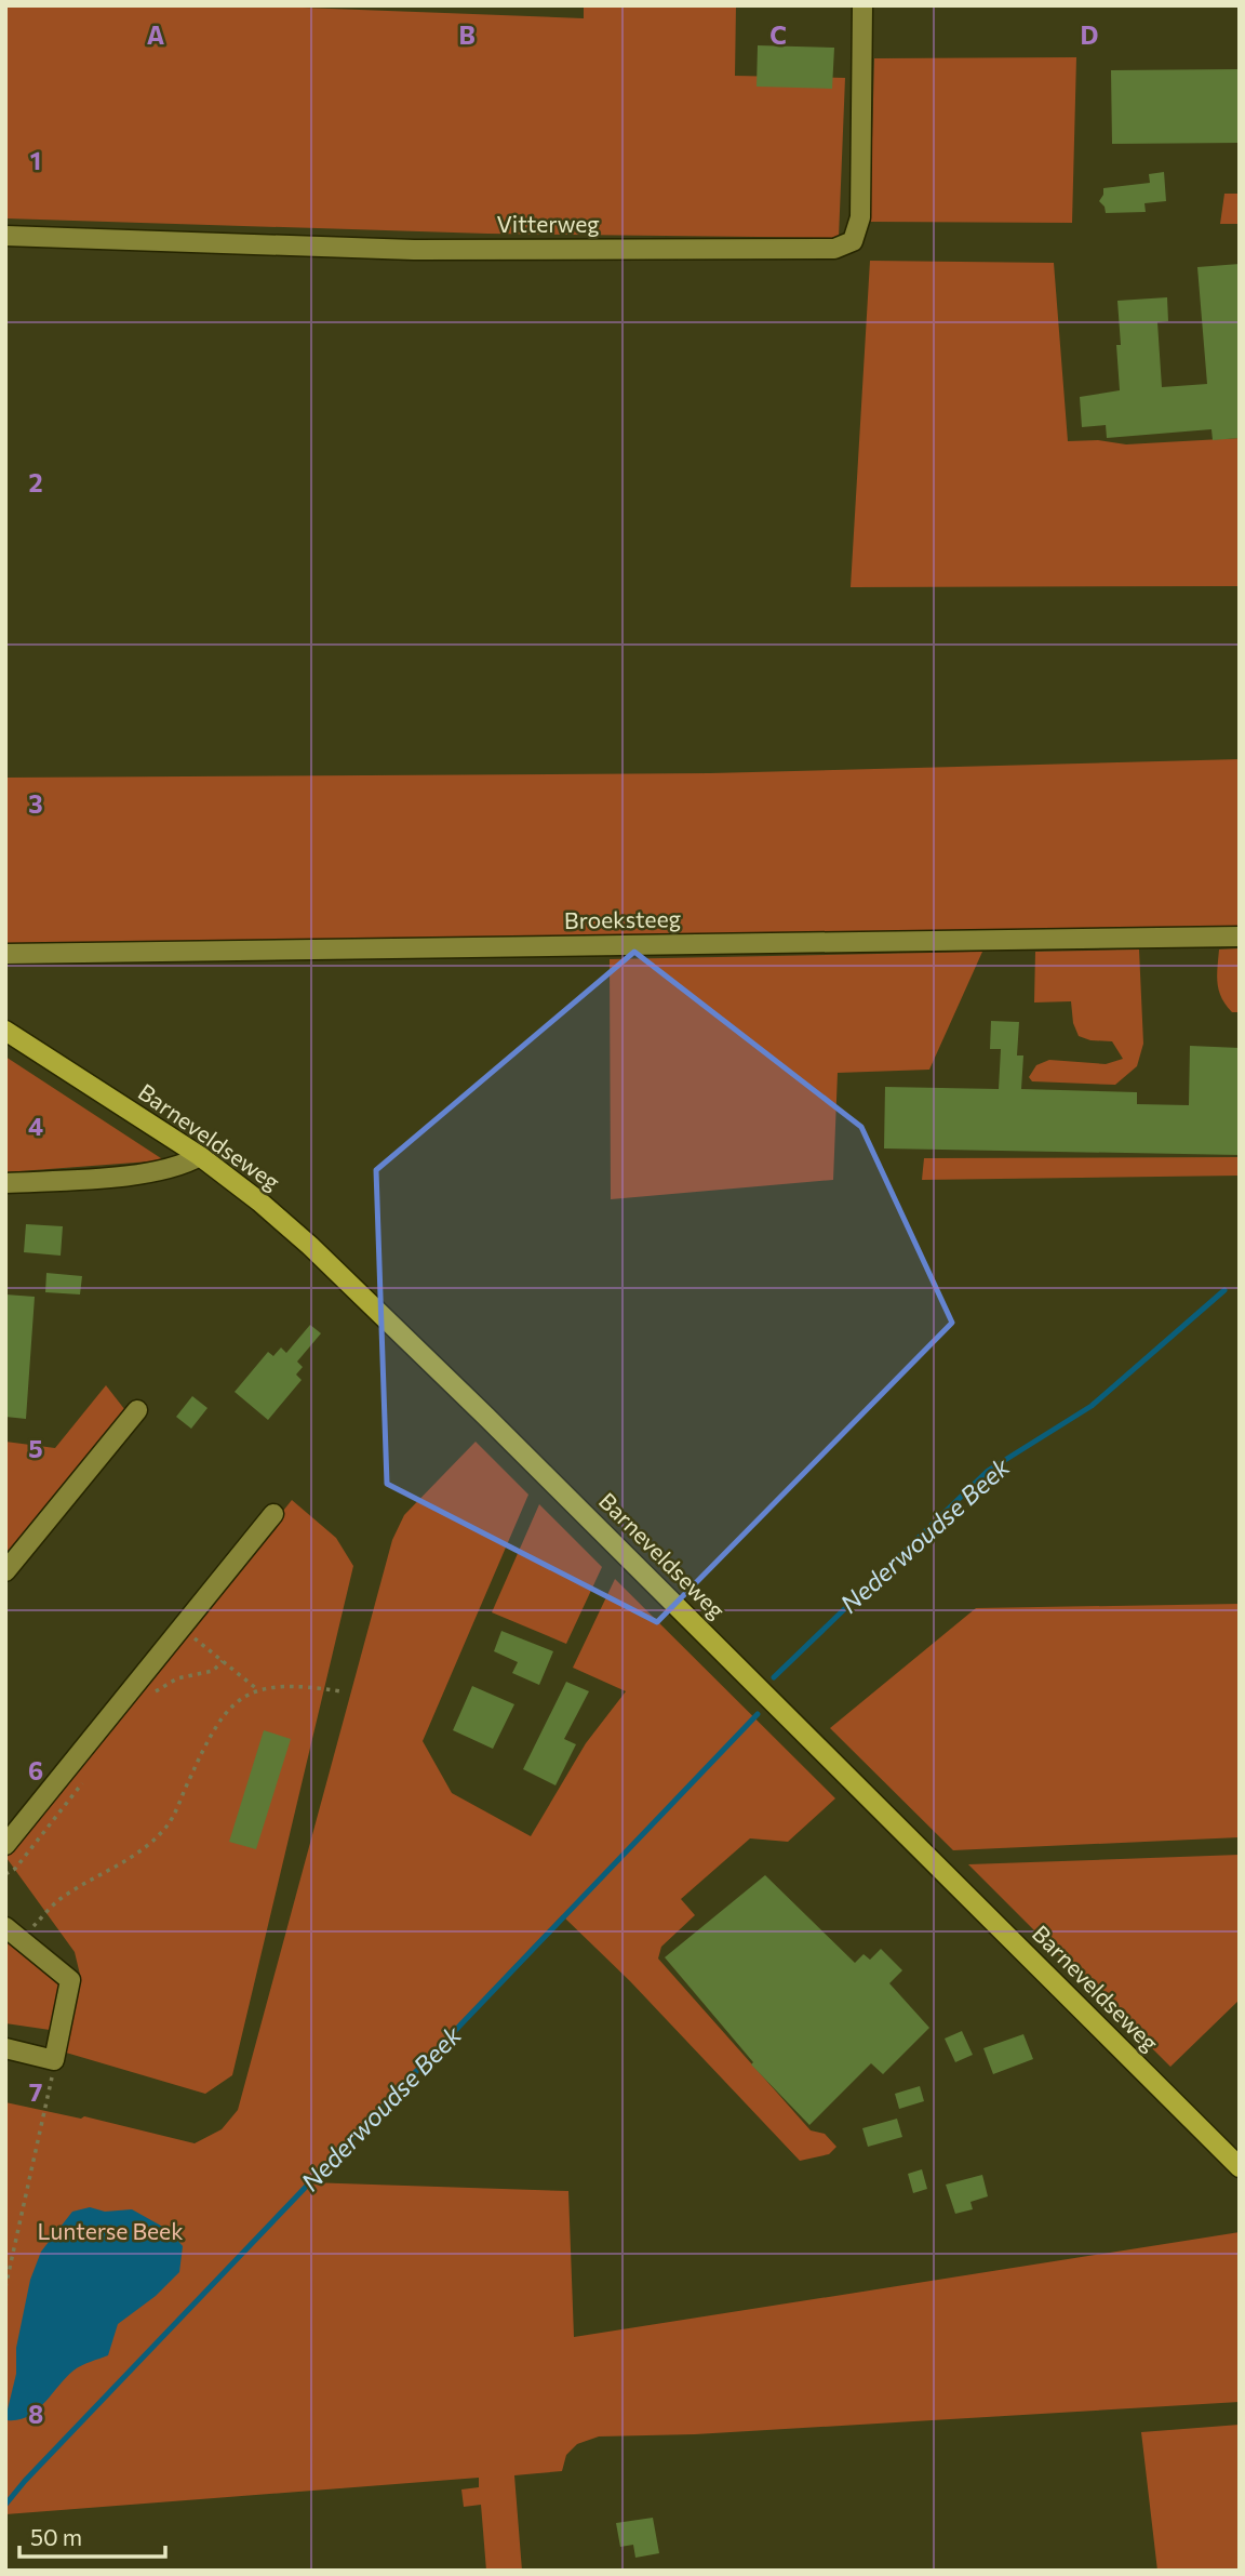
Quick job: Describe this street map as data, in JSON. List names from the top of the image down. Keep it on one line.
{"streets":{"main road":["Barneveldseweg"],"street":["Vitterweg","Broeksteeg"]},"water":["Nederwoudse Beek"],"parks":["Lunterse Beek"],"scale_bar":"50 m","grid":{"columns":["A","B","C","D"],"rows":["1","2","3","4","5","6","7","8"]}}
